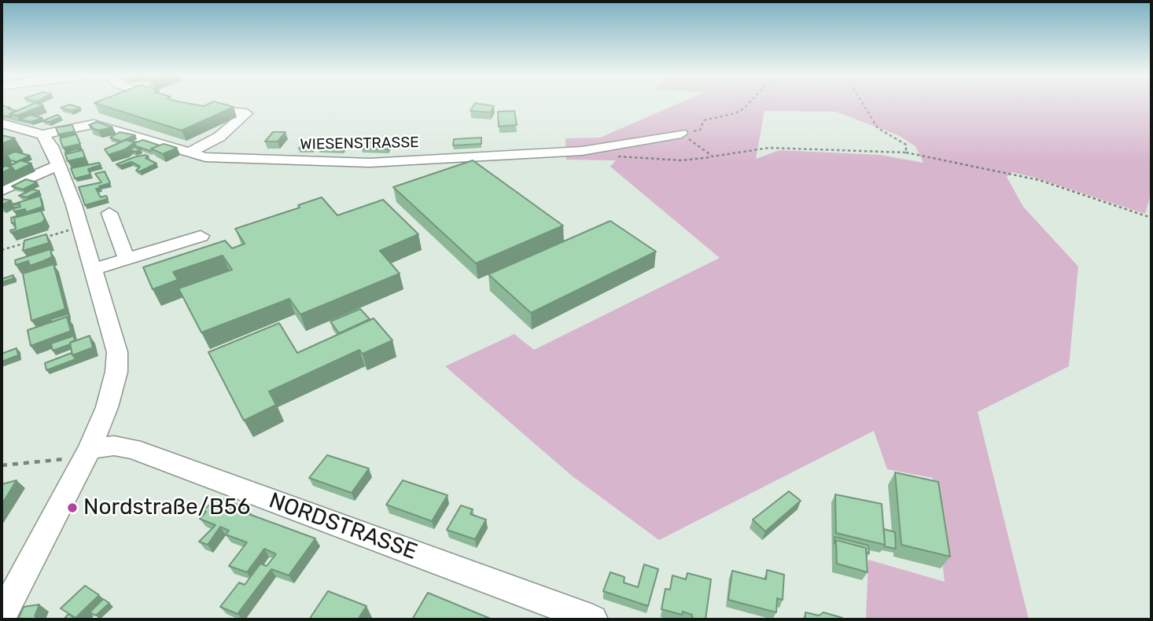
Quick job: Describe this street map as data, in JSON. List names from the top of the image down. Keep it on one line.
{"streets":{"street":["WIESENSTRASSE","NORDSTRASSE"]},"places":["Nordstraße/B56"]}
